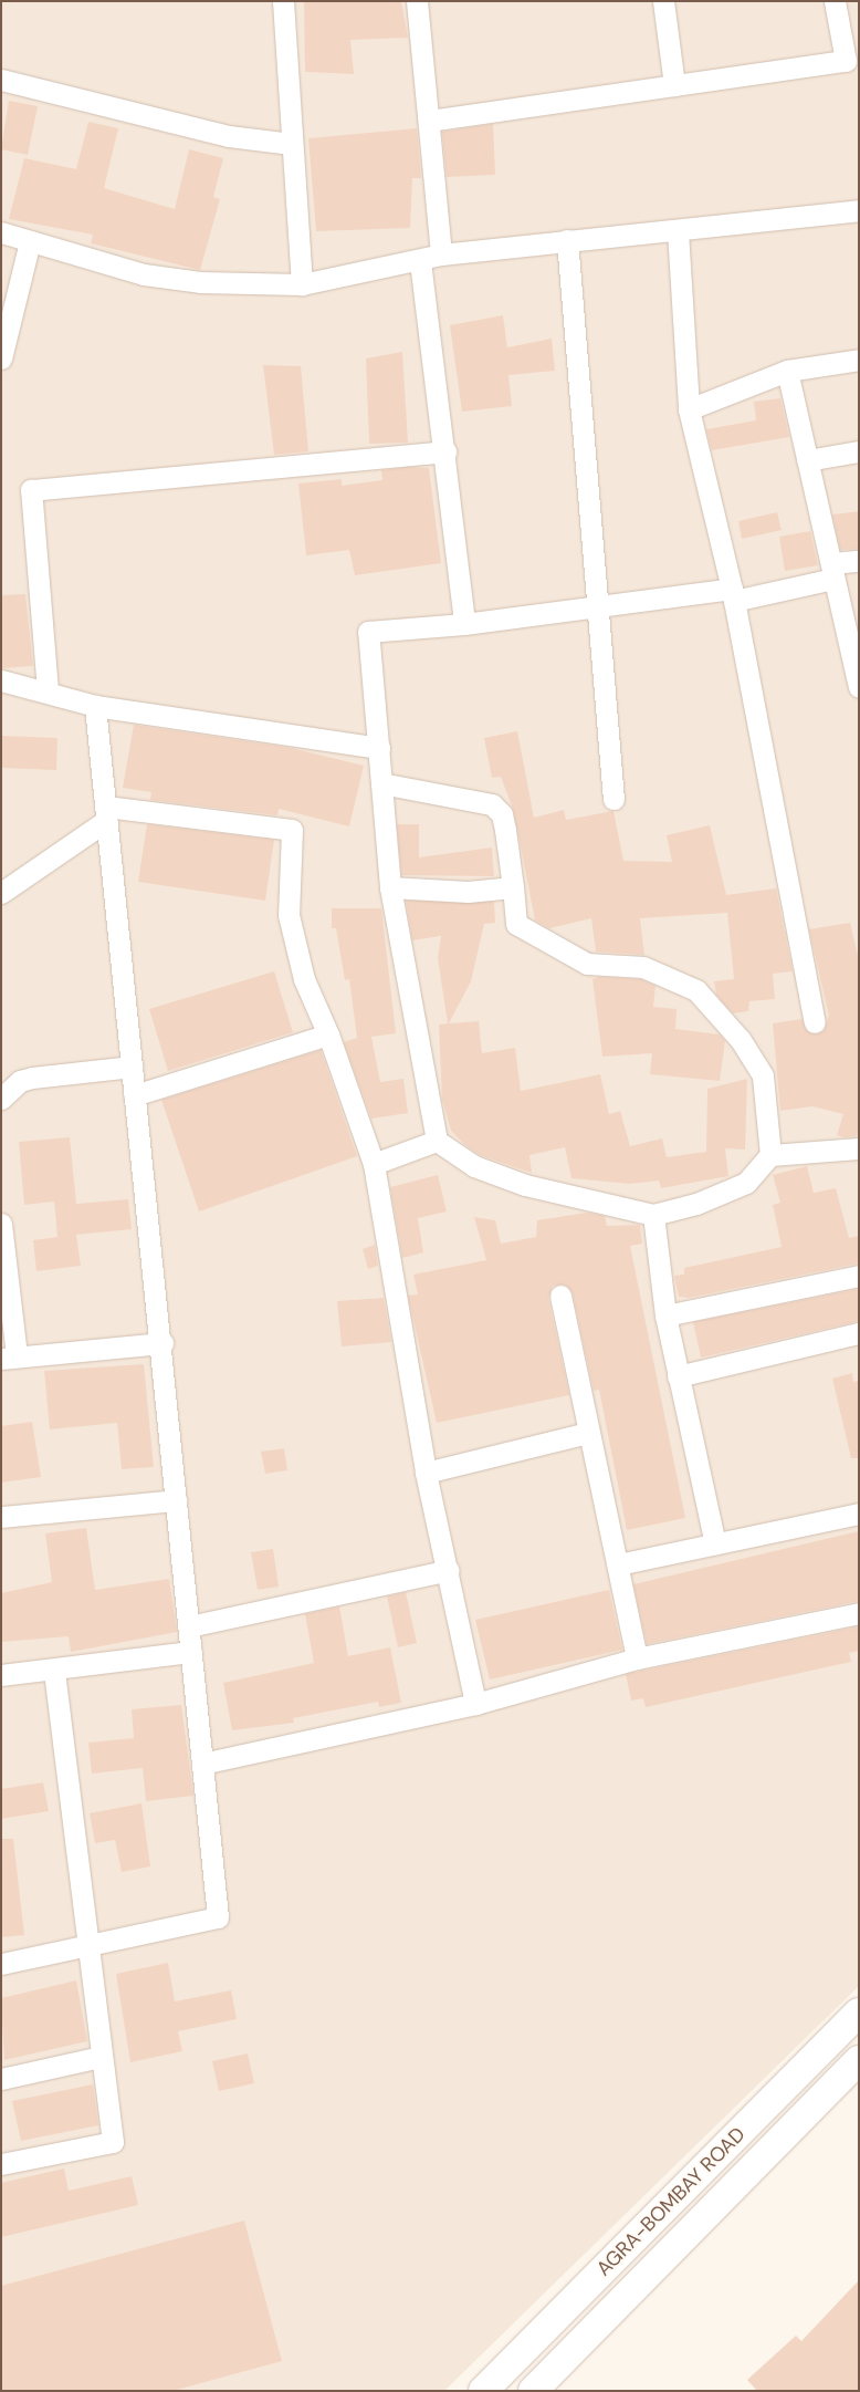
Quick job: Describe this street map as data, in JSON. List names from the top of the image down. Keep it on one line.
{"streets":{"main road":["AGRA-BOMBAY ROAD"]}}
